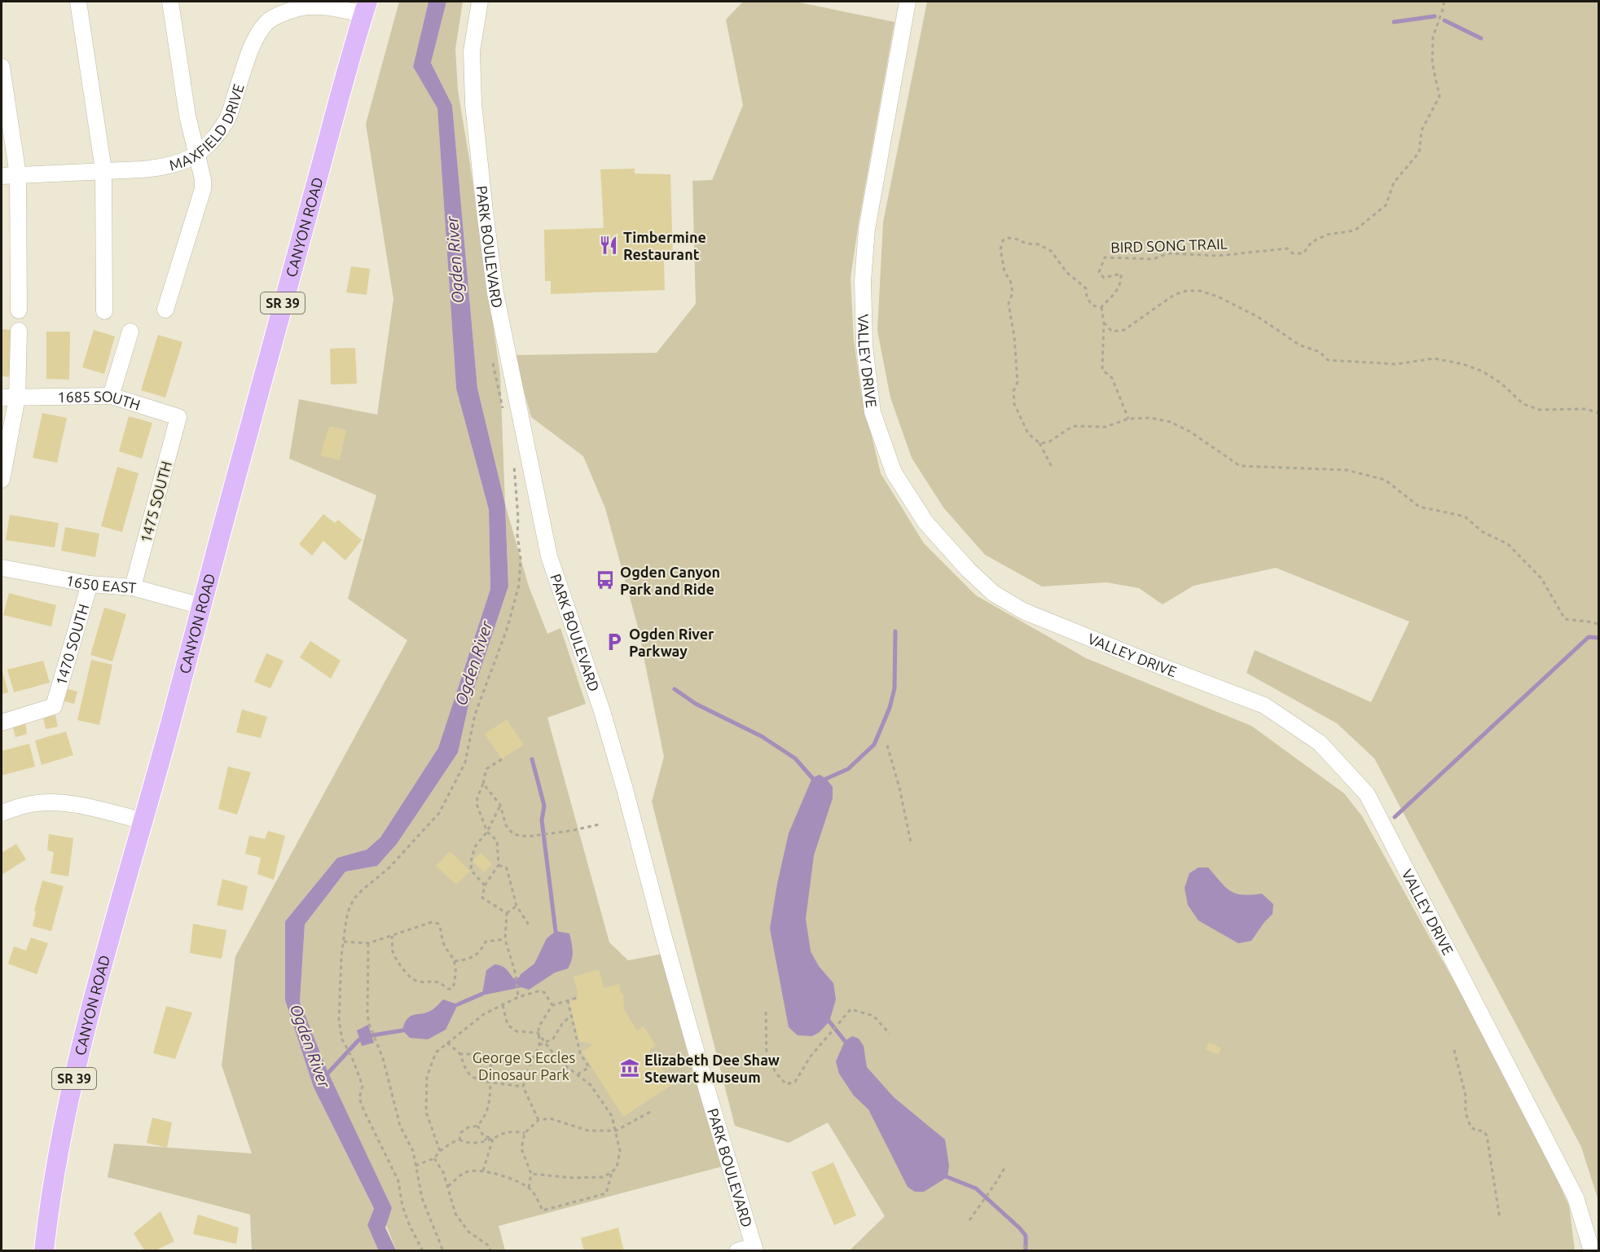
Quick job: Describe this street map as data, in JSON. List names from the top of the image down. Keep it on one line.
{"streets":{"main road":["CANYON ROAD","SR 39"],"street":["MAXFIELD DRIVE","PARK BOULEVARD","VALLEY DRIVE","1685 SOUTH","1475 SOUTH","1650 EAST","1470 SOUTH"],"path":["BIRD SONG TRAIL"]},"crossings":[["MAXFIELD DRIVE","CANYON ROAD"],["CANYON ROAD","1650 EAST"],["1685 SOUTH","1475 SOUTH"],["1475 SOUTH","1650 EAST"],["1650 EAST","1470 SOUTH"]],"water":["Ogden River"],"parks":["George S Eccles Dinosaur Park"],"places":{"restaurant":["Timbermine Restaurant"],"bus stop":["Ogden Canyon Park and Ride"],"parking":["Ogden River Parkway"],"museum":["Elizabeth Dee Shaw Stewart Museum"]}}
